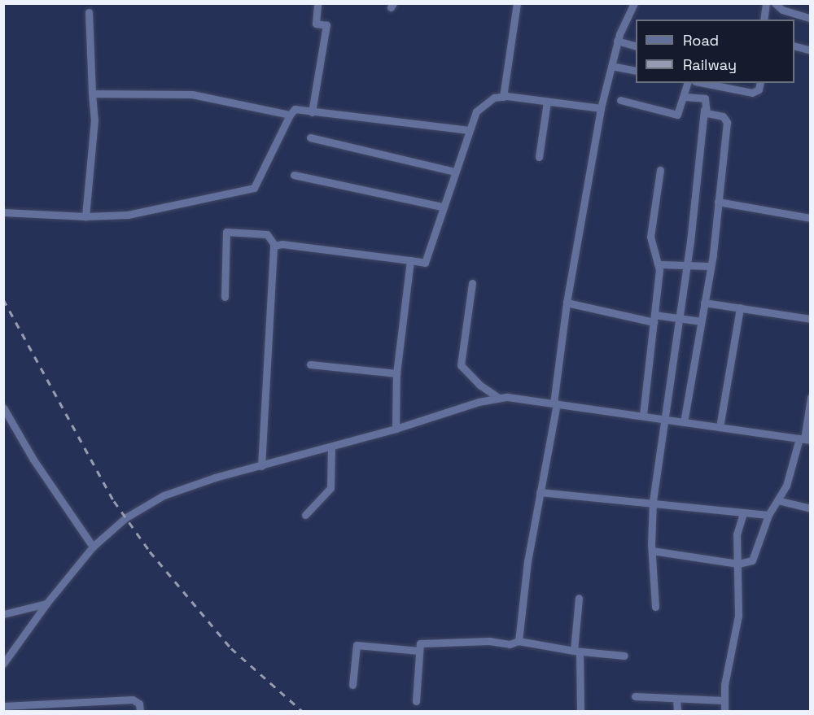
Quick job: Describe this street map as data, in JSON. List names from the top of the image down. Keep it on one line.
{"legend":["Road","Railway"]}
